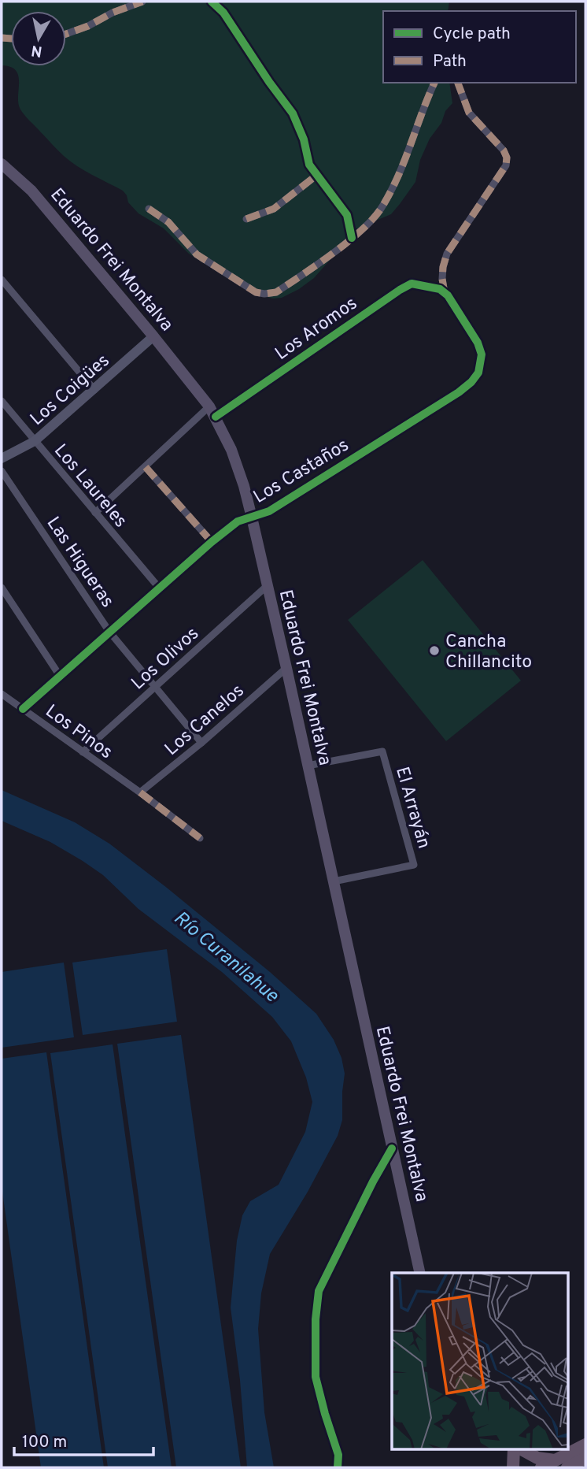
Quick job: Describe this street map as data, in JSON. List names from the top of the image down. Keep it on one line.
{"streets":{"main road":["Eduardo Frei Montalva"],"street":["Los Aromos","Los Coigües","Los Castaños","Los Laureles","Las Higueras","Los Olivos","Los Canelos","Los Pinos","El Arrayán"]},"crossings":[["Eduardo Frei Montalva","Los Aromos"],["Eduardo Frei Montalva","Los Coigües"],["Eduardo Frei Montalva","Los Castaños"],["Eduardo Frei Montalva","Los Olivos"],["Eduardo Frei Montalva","Los Canelos"],["Eduardo Frei Montalva","El Arrayán"],["Los Aromos","Los Castaños"],["Los Aromos","Los Laureles"],["Los Coigües","Los Laureles"],["Los Castaños","Los Laureles"],["Los Castaños","Las Higueras"],["Los Castaños","Los Pinos"],["Las Higueras","Los Olivos"],["Las Higueras","Los Canelos"],["Los Olivos","Los Pinos"],["Los Canelos","Los Pinos"]],"water":["Río Curanilahue"],"places":["Cancha Chillancito"],"legend":["Cycle path","Path"],"scale_bar":"100 m","north":"bottom"}
